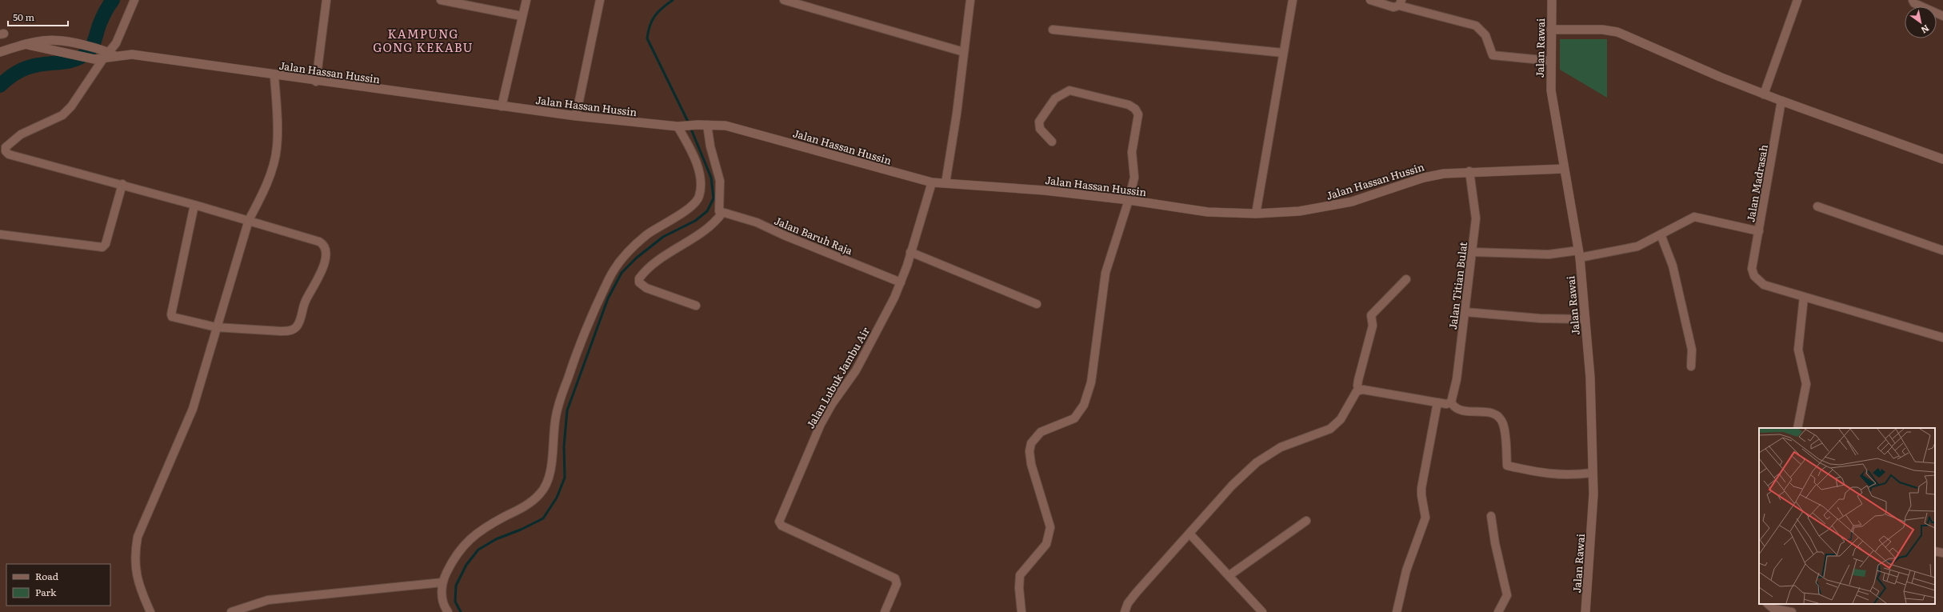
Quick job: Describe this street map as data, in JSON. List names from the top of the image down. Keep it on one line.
{"streets":{"street":["Jalan Rawai","Jalan Hassan Hussin","Jalan Madrasah","Jalan Baruh Raja","Jalan Titian Bulat","Jalan Lubuk Jambu Air"]},"crossings":[["Jalan Rawai","Jalan Hassan Hussin"],["Jalan Hassan Hussin","Jalan Titian Bulat"],["Jalan Hassan Hussin","Jalan Lubuk Jambu Air"],["Jalan Baruh Raja","Jalan Lubuk Jambu Air"]],"districts":["KAMPUNG GONG KEKABU"],"legend":["Road","Park"],"scale_bar":"50 m","north":"bottom right"}
